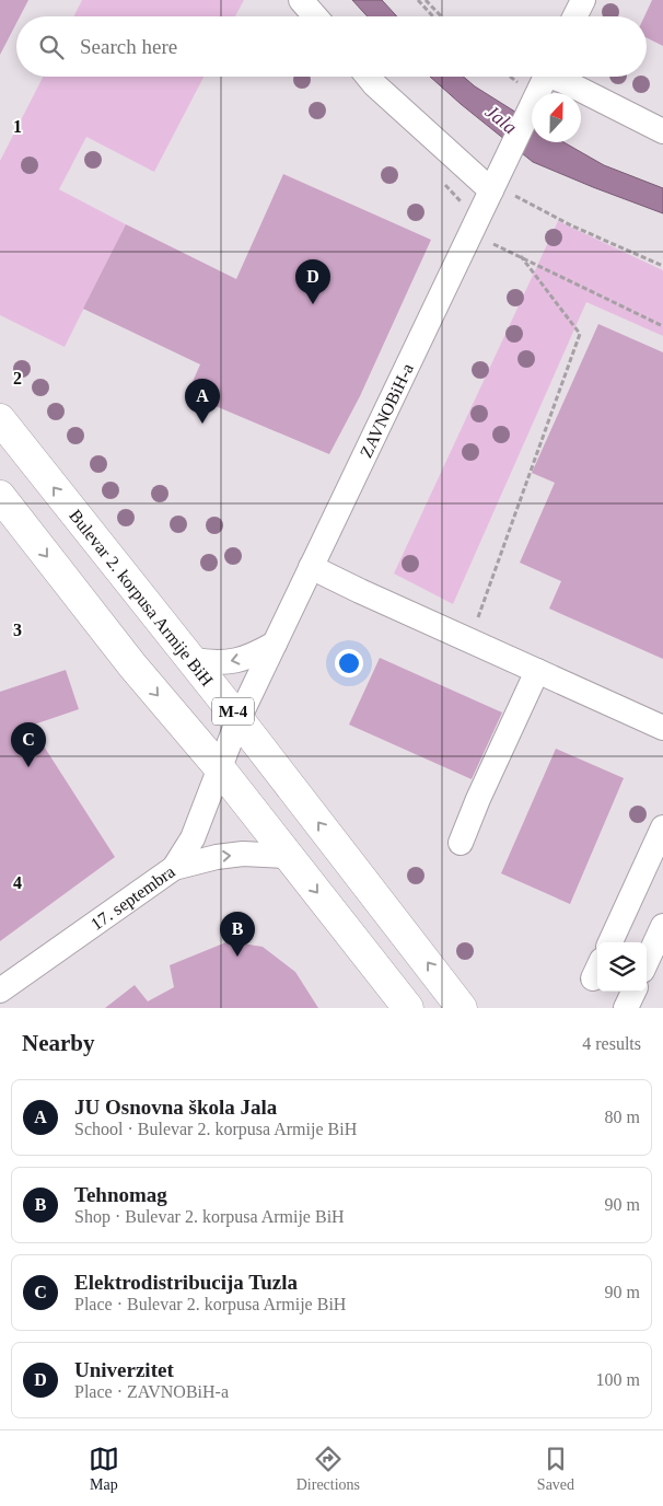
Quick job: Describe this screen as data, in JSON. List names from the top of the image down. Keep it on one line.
{"streets":{"main road":["Bulevar 2. korpusa Armije BiH","M-4"],"street":["ZAVNOBiH-a","17. septembra"]},"crossings":[["Bulevar 2. korpusa Armije BiH","17. septembra"],["M-4","17. septembra"]],"water":["Jala"],"north":"top","page":{"search":"Search here","pins":["D","A","C","B"],"heading":["Nearby","4 results"],"list":[{"mark":"A","name":"JU Osnovna škola Jala","note":"School · Bulevar 2. korpusa Armije BiH","value":"80 m"},{"mark":"B","name":"Tehnomag","note":"Shop · Bulevar 2. korpusa Armije BiH","value":"90 m"},{"mark":"C","name":"Elektrodistribucija Tuzla","note":"Place · Bulevar 2. korpusa Armije BiH","value":"90 m"},{"mark":"D","name":"Univerzitet","note":"Place · ZAVNOBiH-a","value":"100 m"}],"nav":["Map","Directions","Saved"]},"grid":{"rows":["1","2","3","4"]}}
